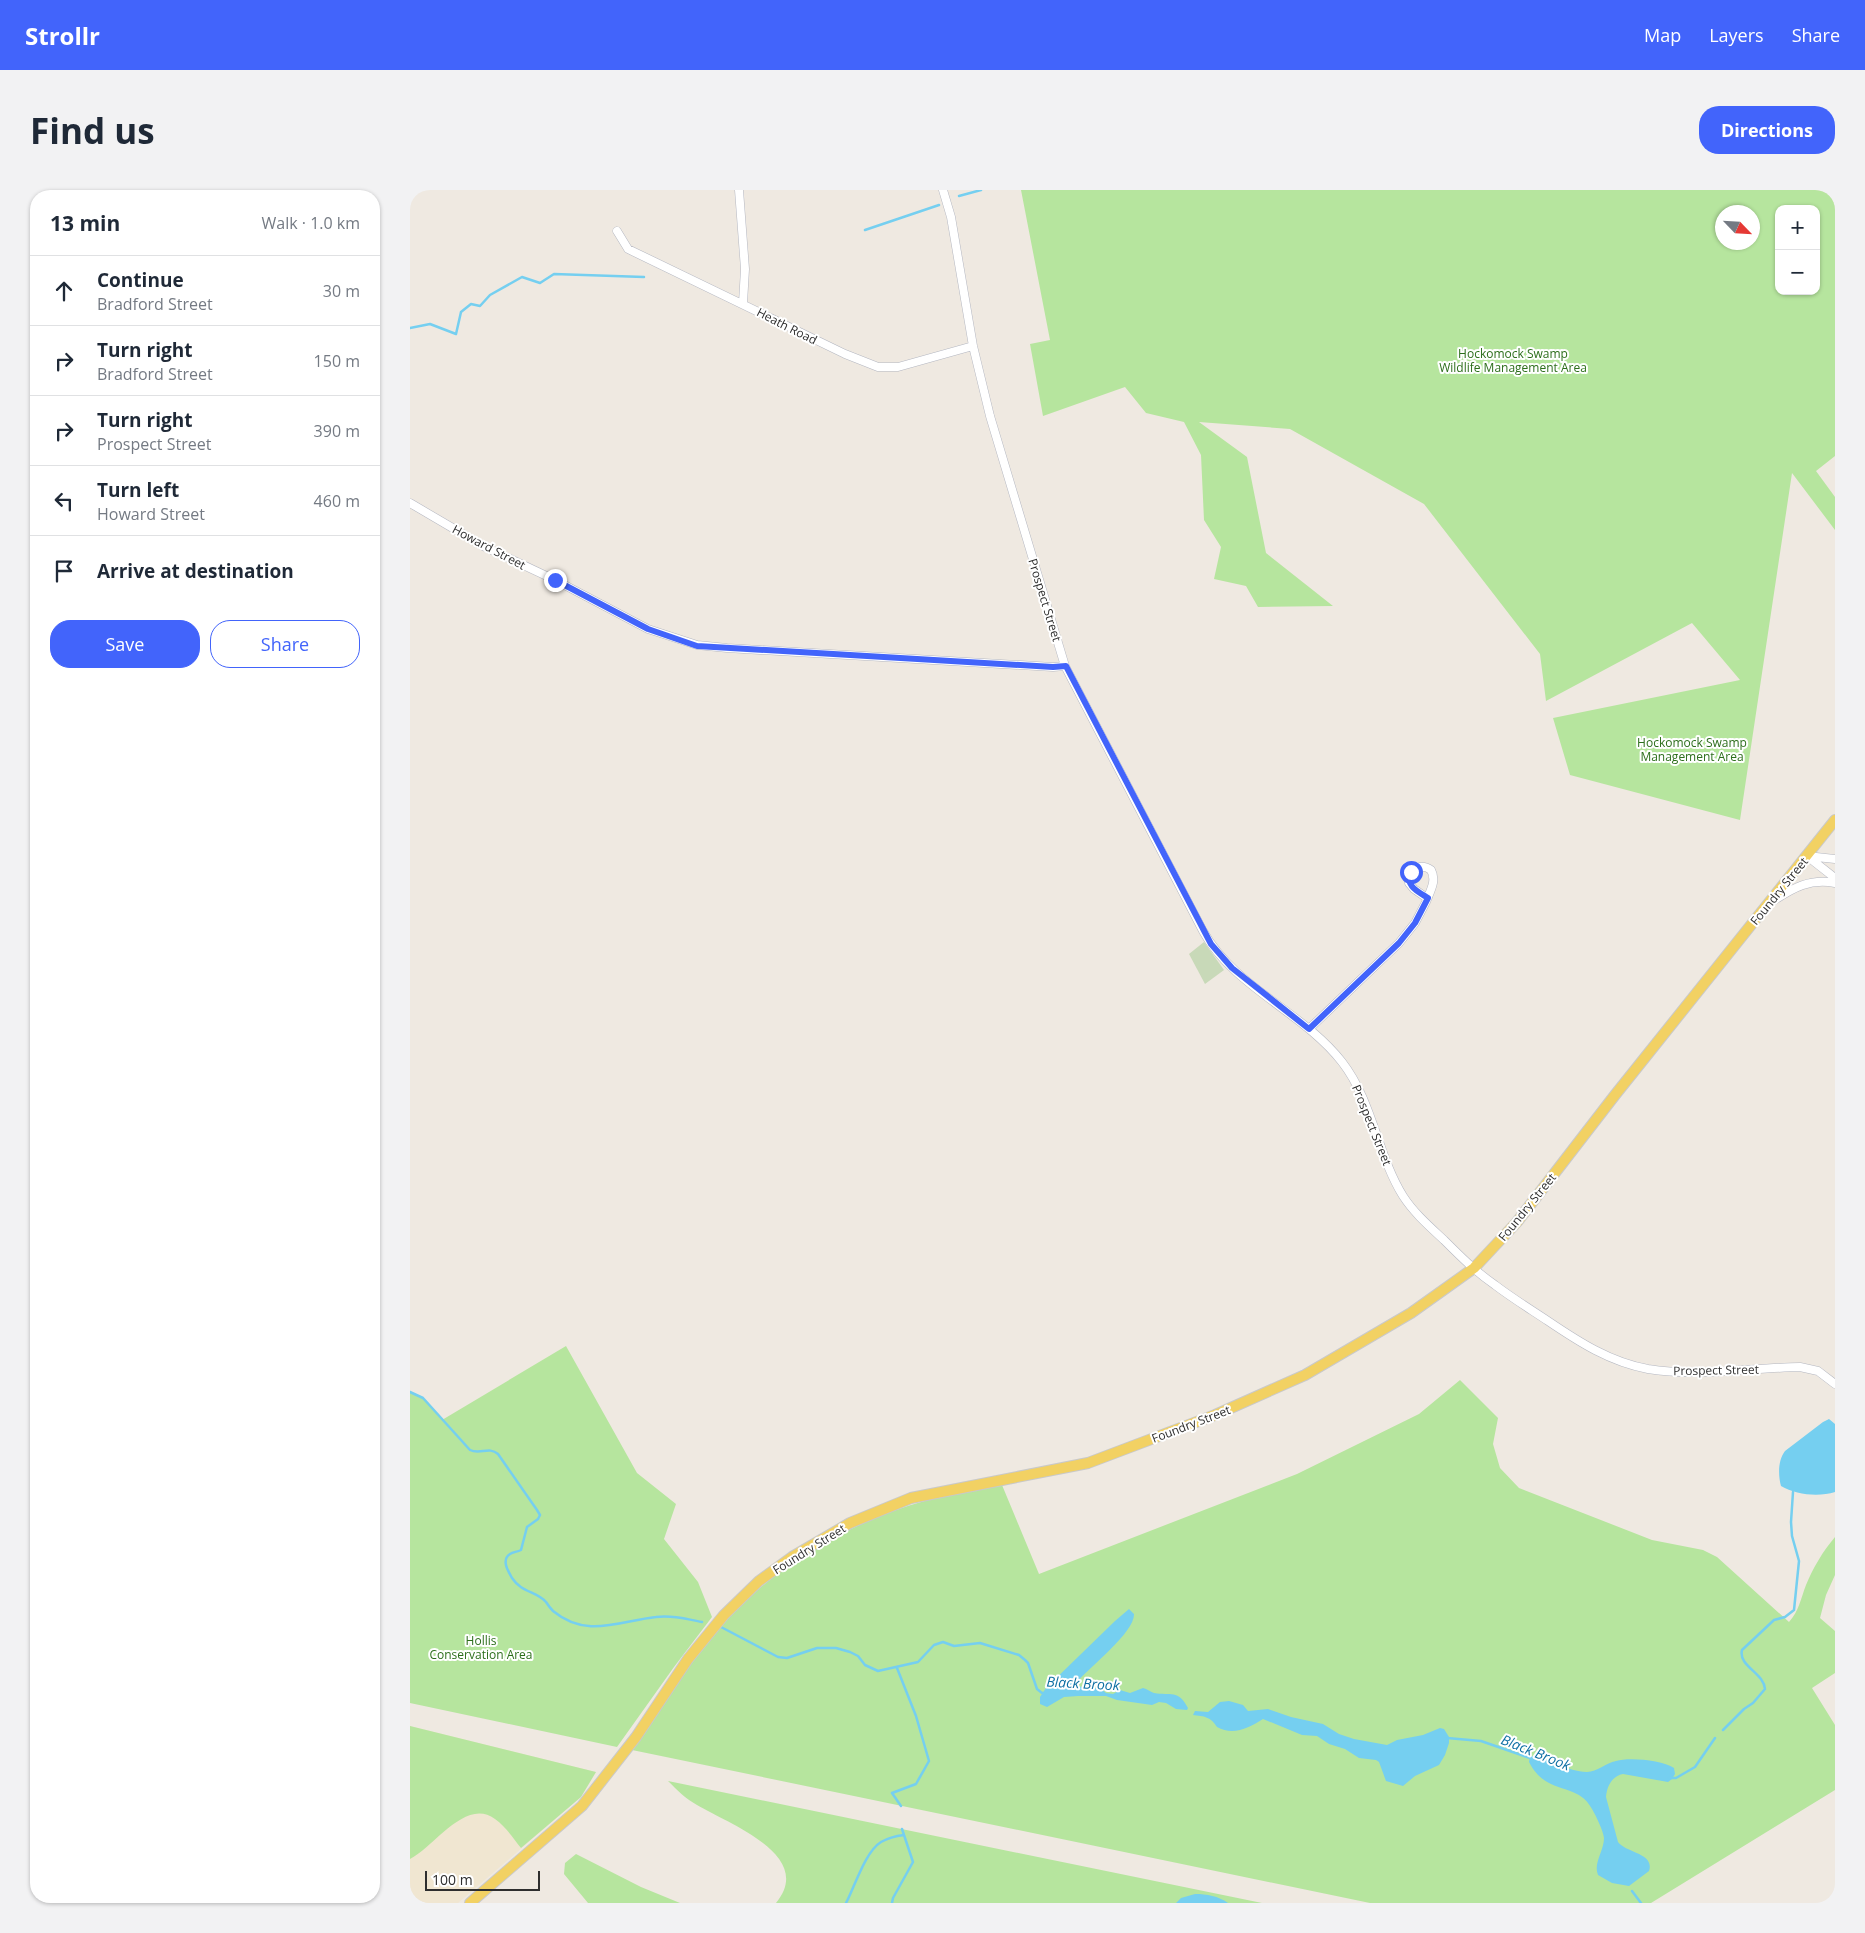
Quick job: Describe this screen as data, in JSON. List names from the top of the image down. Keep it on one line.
{"streets":{"main road":["Foundry Street"],"street":["Heath Road","Howard Street","Prospect Street"]},"crossings":[["Heath Road","Prospect Street"],["Howard Street","Prospect Street"],["Prospect Street","Foundry Street"]],"water":["Black Brook"],"parks":["Hockomock Swamp Wildlife Management Area","Hockomock Swamp Management Area","Hollis Conservation Area"],"scale_bar":"100 m","north":"bottom right","page":{"header":"Strollr","nav":["Map","Layers","Share"],"buttons":["Directions",["Save","Share"]],"title":"Find us","heading":["13 min","Walk · 1.0 km"],"map_buttons":["+","−"],"list":[["Continue","Bradford Street","30 m"],["Turn right","Bradford Street","150 m"],["Turn right","Prospect Street","390 m"],["Turn left","Howard Street","460 m"],"Arrive at destination"],"scale":"100 m"}}
